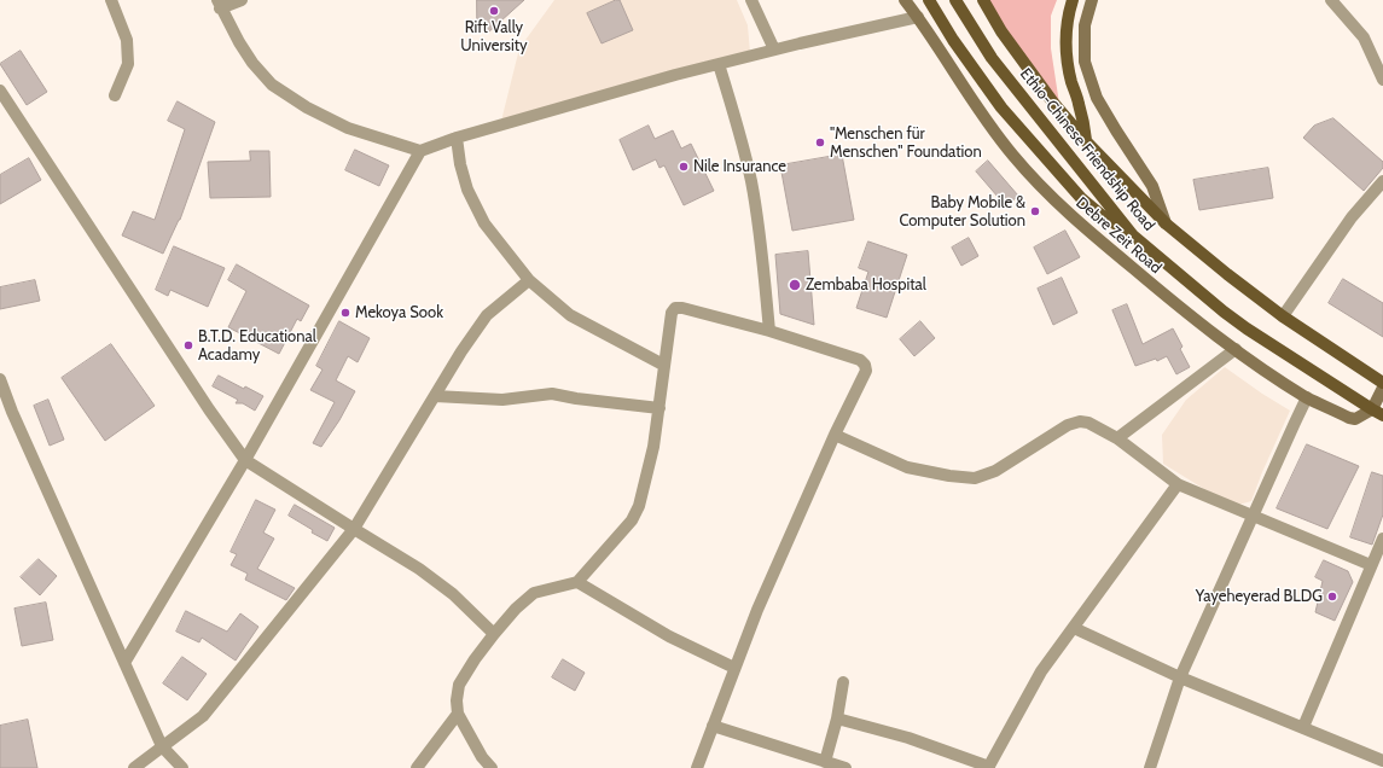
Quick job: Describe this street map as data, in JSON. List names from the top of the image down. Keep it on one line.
{"streets":{"main road":["Ethio-Chinese Friendship Road","Debre Zeit Road"]},"crossings":[["Ethio-Chinese Friendship Road","Debre Zeit Road"]],"places":["Rift Vally University","\"Menschen für Menschen\" Foundation","Nile Insurance","Baby Mobile & Computer Solution","Zembaba Hospital","Mekoya Sook","B.T.D. Educational Acadamy","Yayeheyerad BLDG"]}
